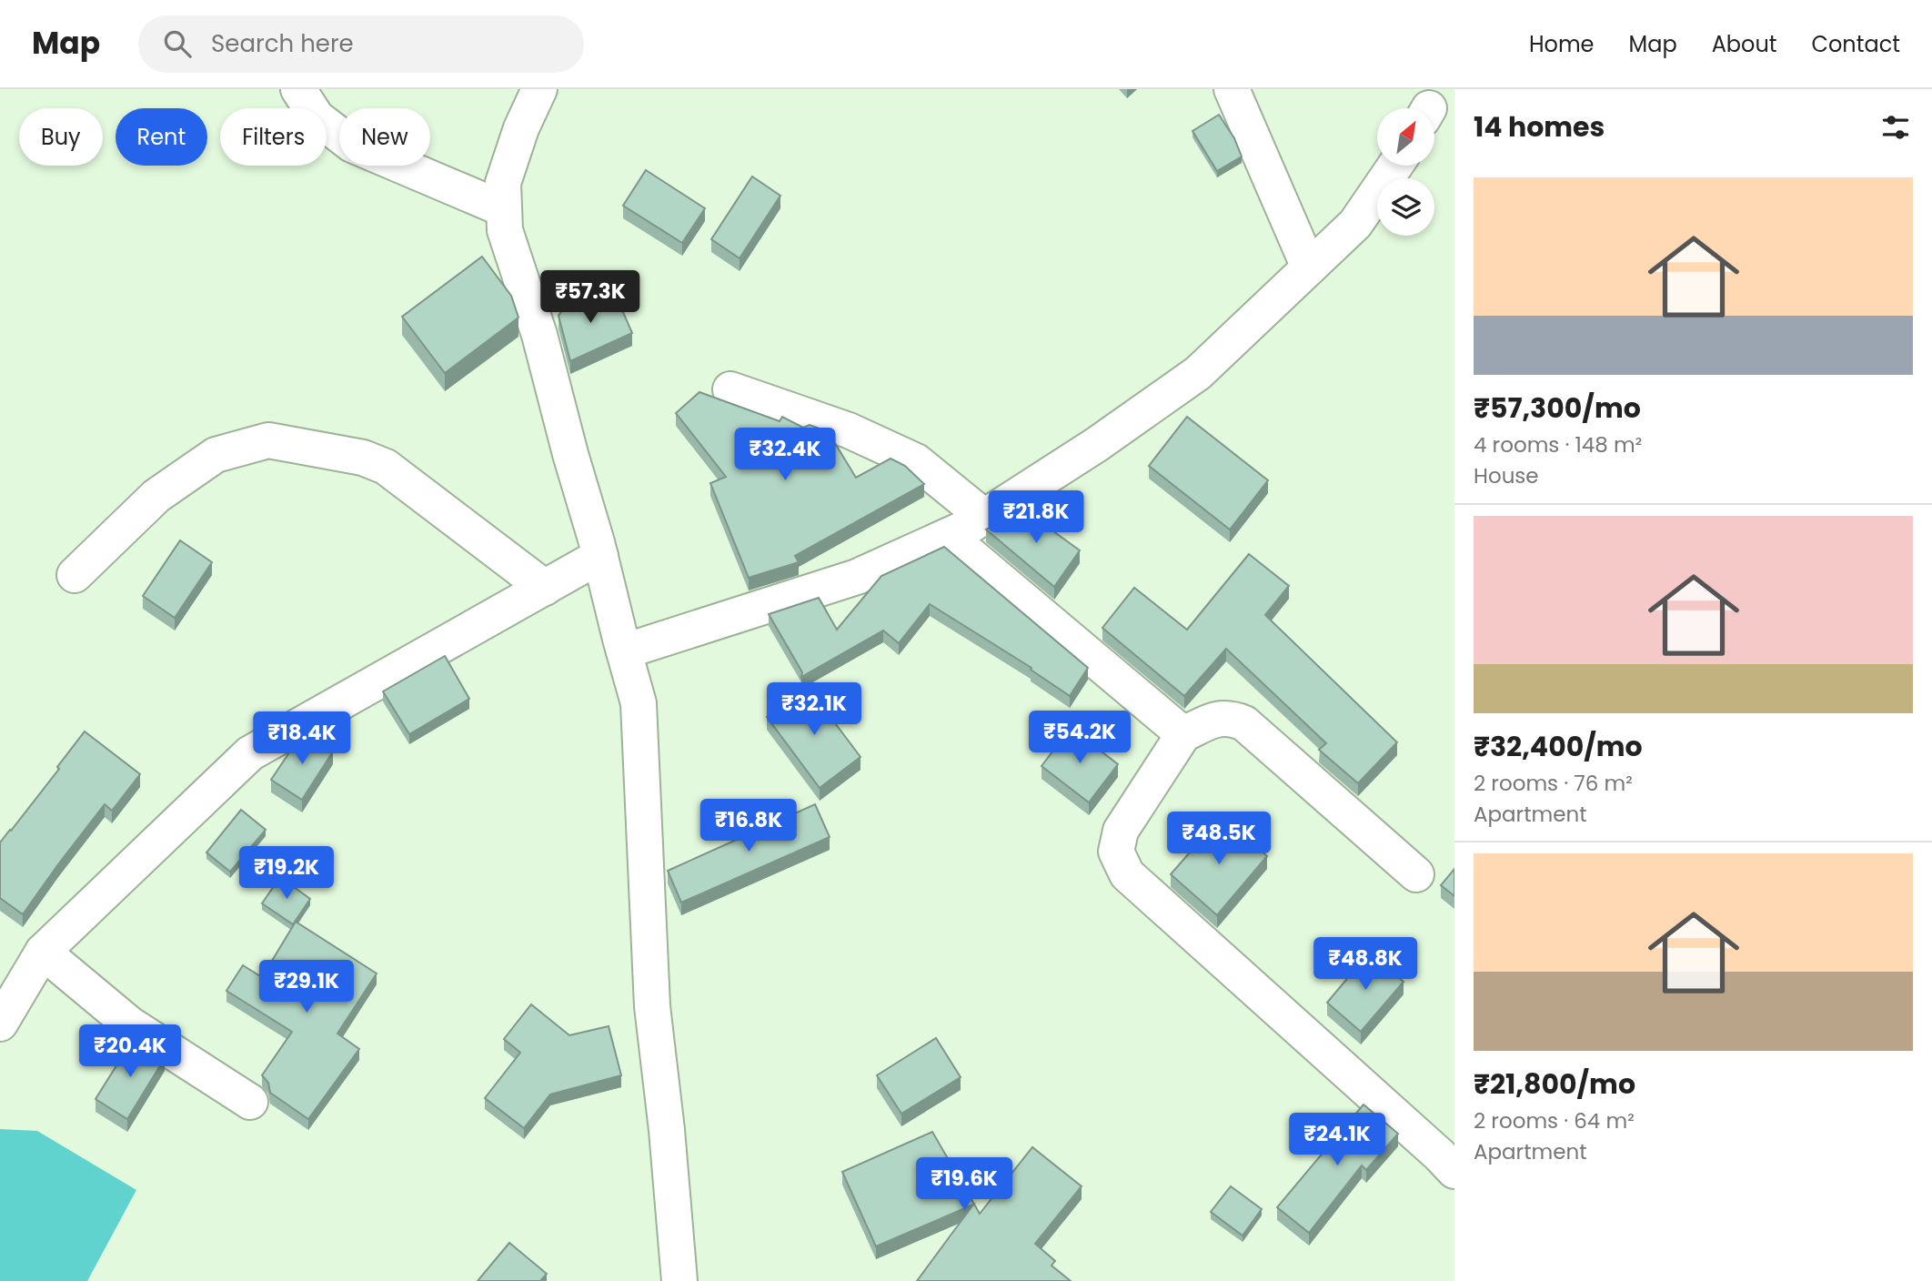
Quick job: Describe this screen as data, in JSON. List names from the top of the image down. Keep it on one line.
{"north":"top right","page":{"header":"Map","search":"Search here","nav":["Home","Map","About","Contact"],"heading":"14 homes","chip":["Buy","Rent","Filters","New"],"list":[{"name":"₹57,300/mo","note":"4 rooms · 148 m² · House"},{"name":"₹32,400/mo","note":"2 rooms · 76 m² · Apartment"},{"name":"₹21,800/mo","note":"2 rooms · 64 m² · Apartment"}],"price":["₹57.3K","₹32.4K","₹21.8K","₹32.1K","₹54.2K","₹18.4K","₹16.8K","₹48.5K","₹19.2K","₹48.8K","₹29.1K","₹20.4K","₹24.1K","₹19.6K"]}}
